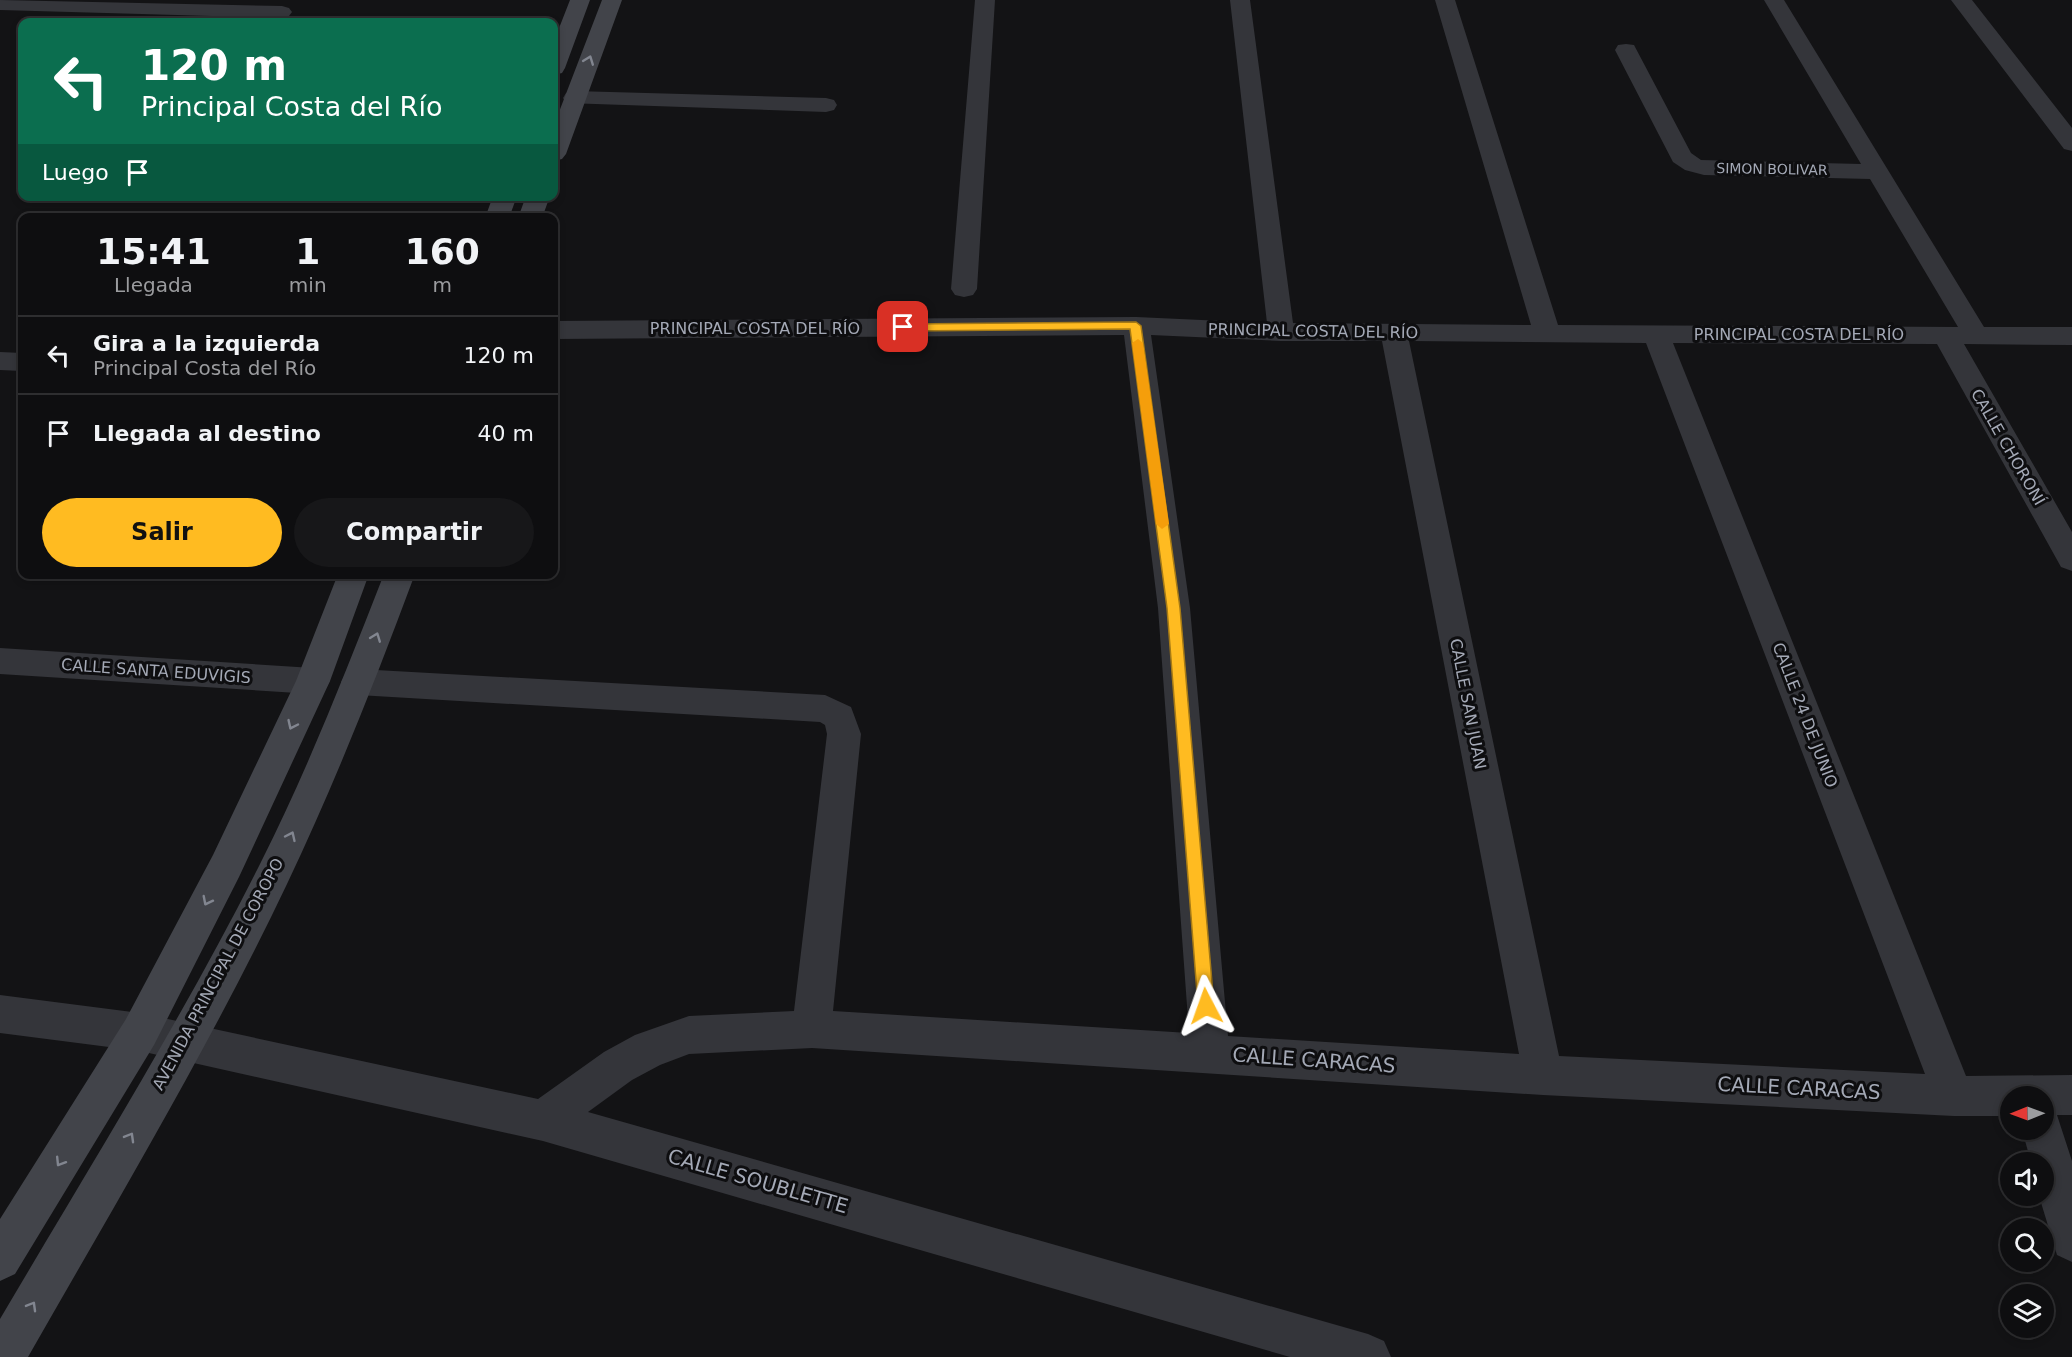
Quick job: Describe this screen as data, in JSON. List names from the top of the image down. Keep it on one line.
{"streets":{"main road":["AVENIDA PRINCIPAL DE COROPO"],"street":["SIMON BOLIVAR","PRINCIPAL COSTA DEL RÍO","CALLE CHORONÍ","CALLE SANTA EDUVIGIS","CALLE SAN JUAN","CALLE 24 DE JUNIO","CALLE CARACAS","CALLE SOUBLETTE"]},"crossings":[["PRINCIPAL COSTA DEL RÍO","CALLE CHORONÍ"],["PRINCIPAL COSTA DEL RÍO","CALLE SAN JUAN"],["PRINCIPAL COSTA DEL RÍO","CALLE 24 DE JUNIO"],["CALLE SAN JUAN","CALLE CARACAS"],["CALLE 24 DE JUNIO","CALLE CARACAS"],["AVENIDA PRINCIPAL DE COROPO","CALLE SOUBLETTE"],["CALLE CARACAS","CALLE SOUBLETTE"]],"north":"left","page":{"turn":["120 m","Principal Costa del Río"],"then":"Luego","eta":["15:41","Llegada","1","min","160","m"],"list":[{"name":"Gira a la izquierda","note":"Principal Costa del Río","value":"120 m"},{"name":"Llegada al destino","value":"40 m"}],"buttons":["Salir","Compartir"]}}
